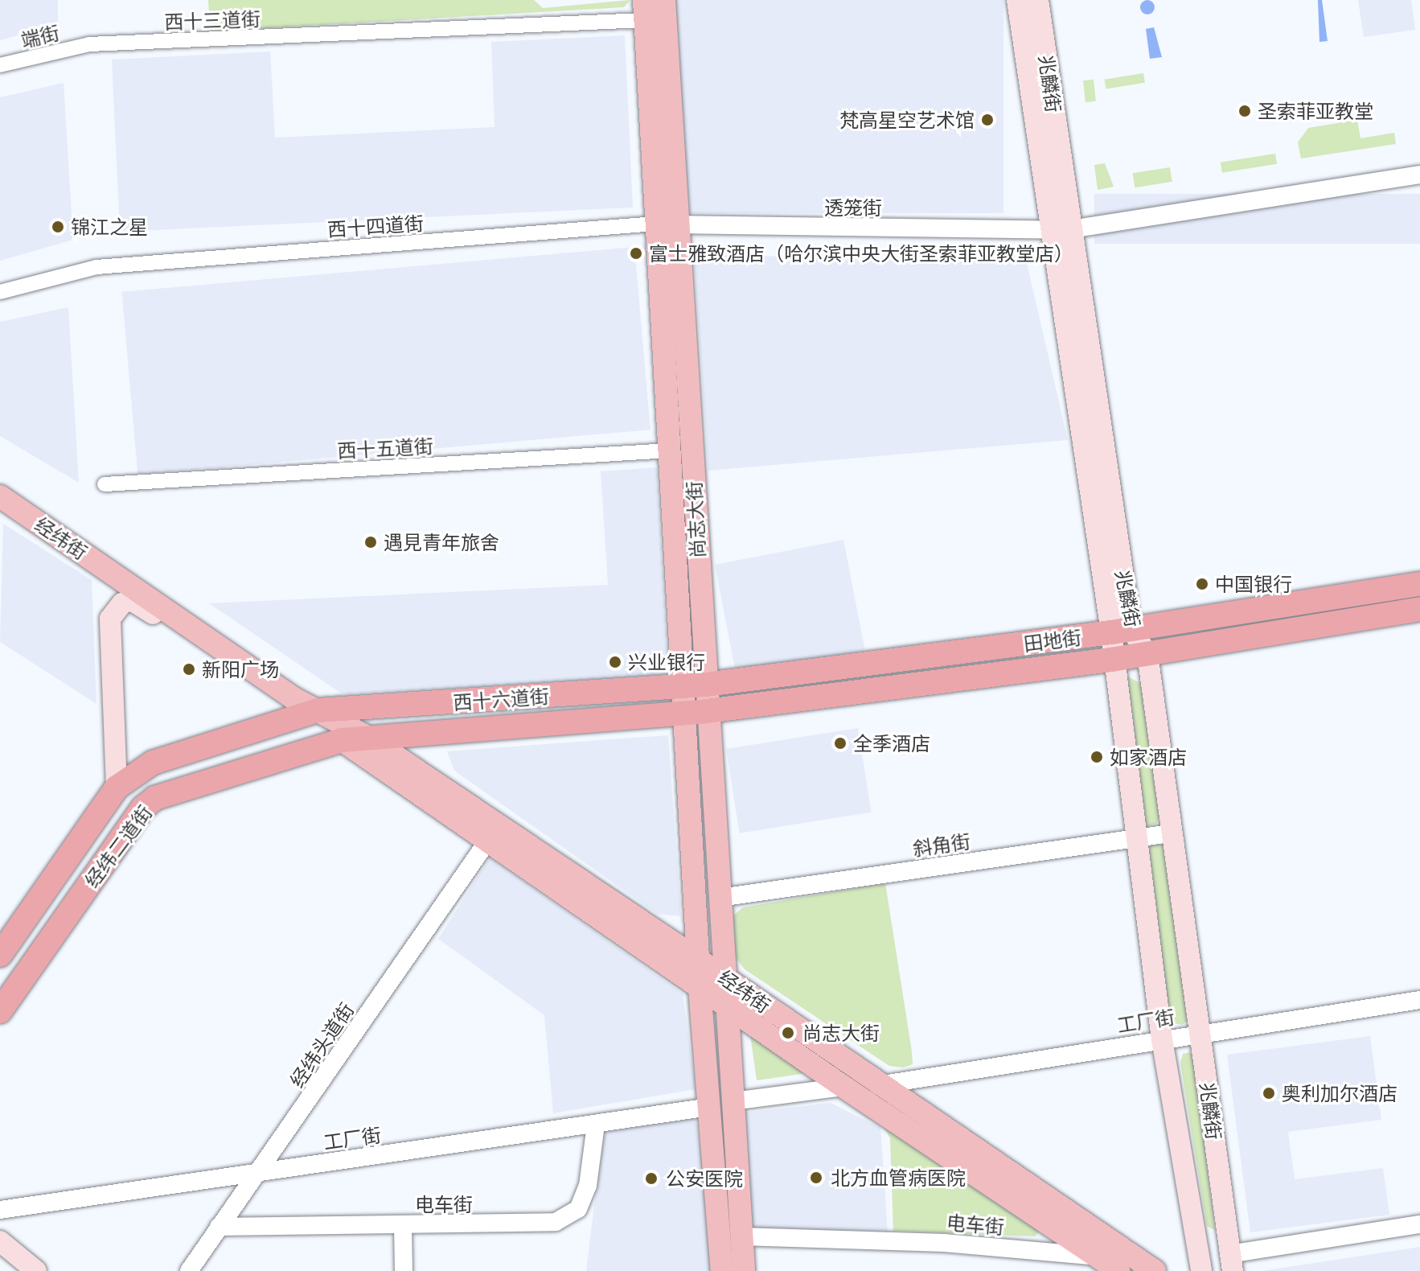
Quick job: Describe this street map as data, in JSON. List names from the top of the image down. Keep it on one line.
{"streets":{"highway":["田地街","西十六道街","经纬二道街"],"main road":["兆麟街","尚志大街","经纬街"],"street":["西十三道街","端街","透笼街","西十四道街","西十五道街","斜角街","工厂街","经纬头道街","电车街"]},"crossings":[["西十三道街","端街"],["西十三道街","尚志大街"],["兆麟街","透笼街"],["兆麟街","田地街"],["兆麟街","斜角街"],["兆麟街","工厂街"],["透笼街","西十四道街"],["透笼街","尚志大街"],["西十四道街","尚志大街"],["西十五道街","尚志大街"],["尚志大街","经纬街"],["尚志大街","田地街"],["尚志大街","西十六道街"],["尚志大街","斜角街"],["尚志大街","工厂街"],["尚志大街","电车街"],["经纬街","西十六道街"],["经纬街","经纬二道街"],["经纬街","工厂街"],["经纬街","经纬头道街"],["经纬街","电车街"],["田地街","西十六道街"],["西十六道街","经纬二道街"],["工厂街","经纬头道街"],["工厂街","电车街"],["经纬头道街","电车街"]],"places":["圣索菲亚教堂","梵高星空艺术馆","锦江之星","富士雅致酒店（哈尔滨中央大街圣索菲亚教堂店）","遇見青年旅舍","中国银行","兴业银行","新阳广场","全季酒店","如家酒店","尚志大街","奥利加尔酒店","北方血管病医院","公安医院"]}
